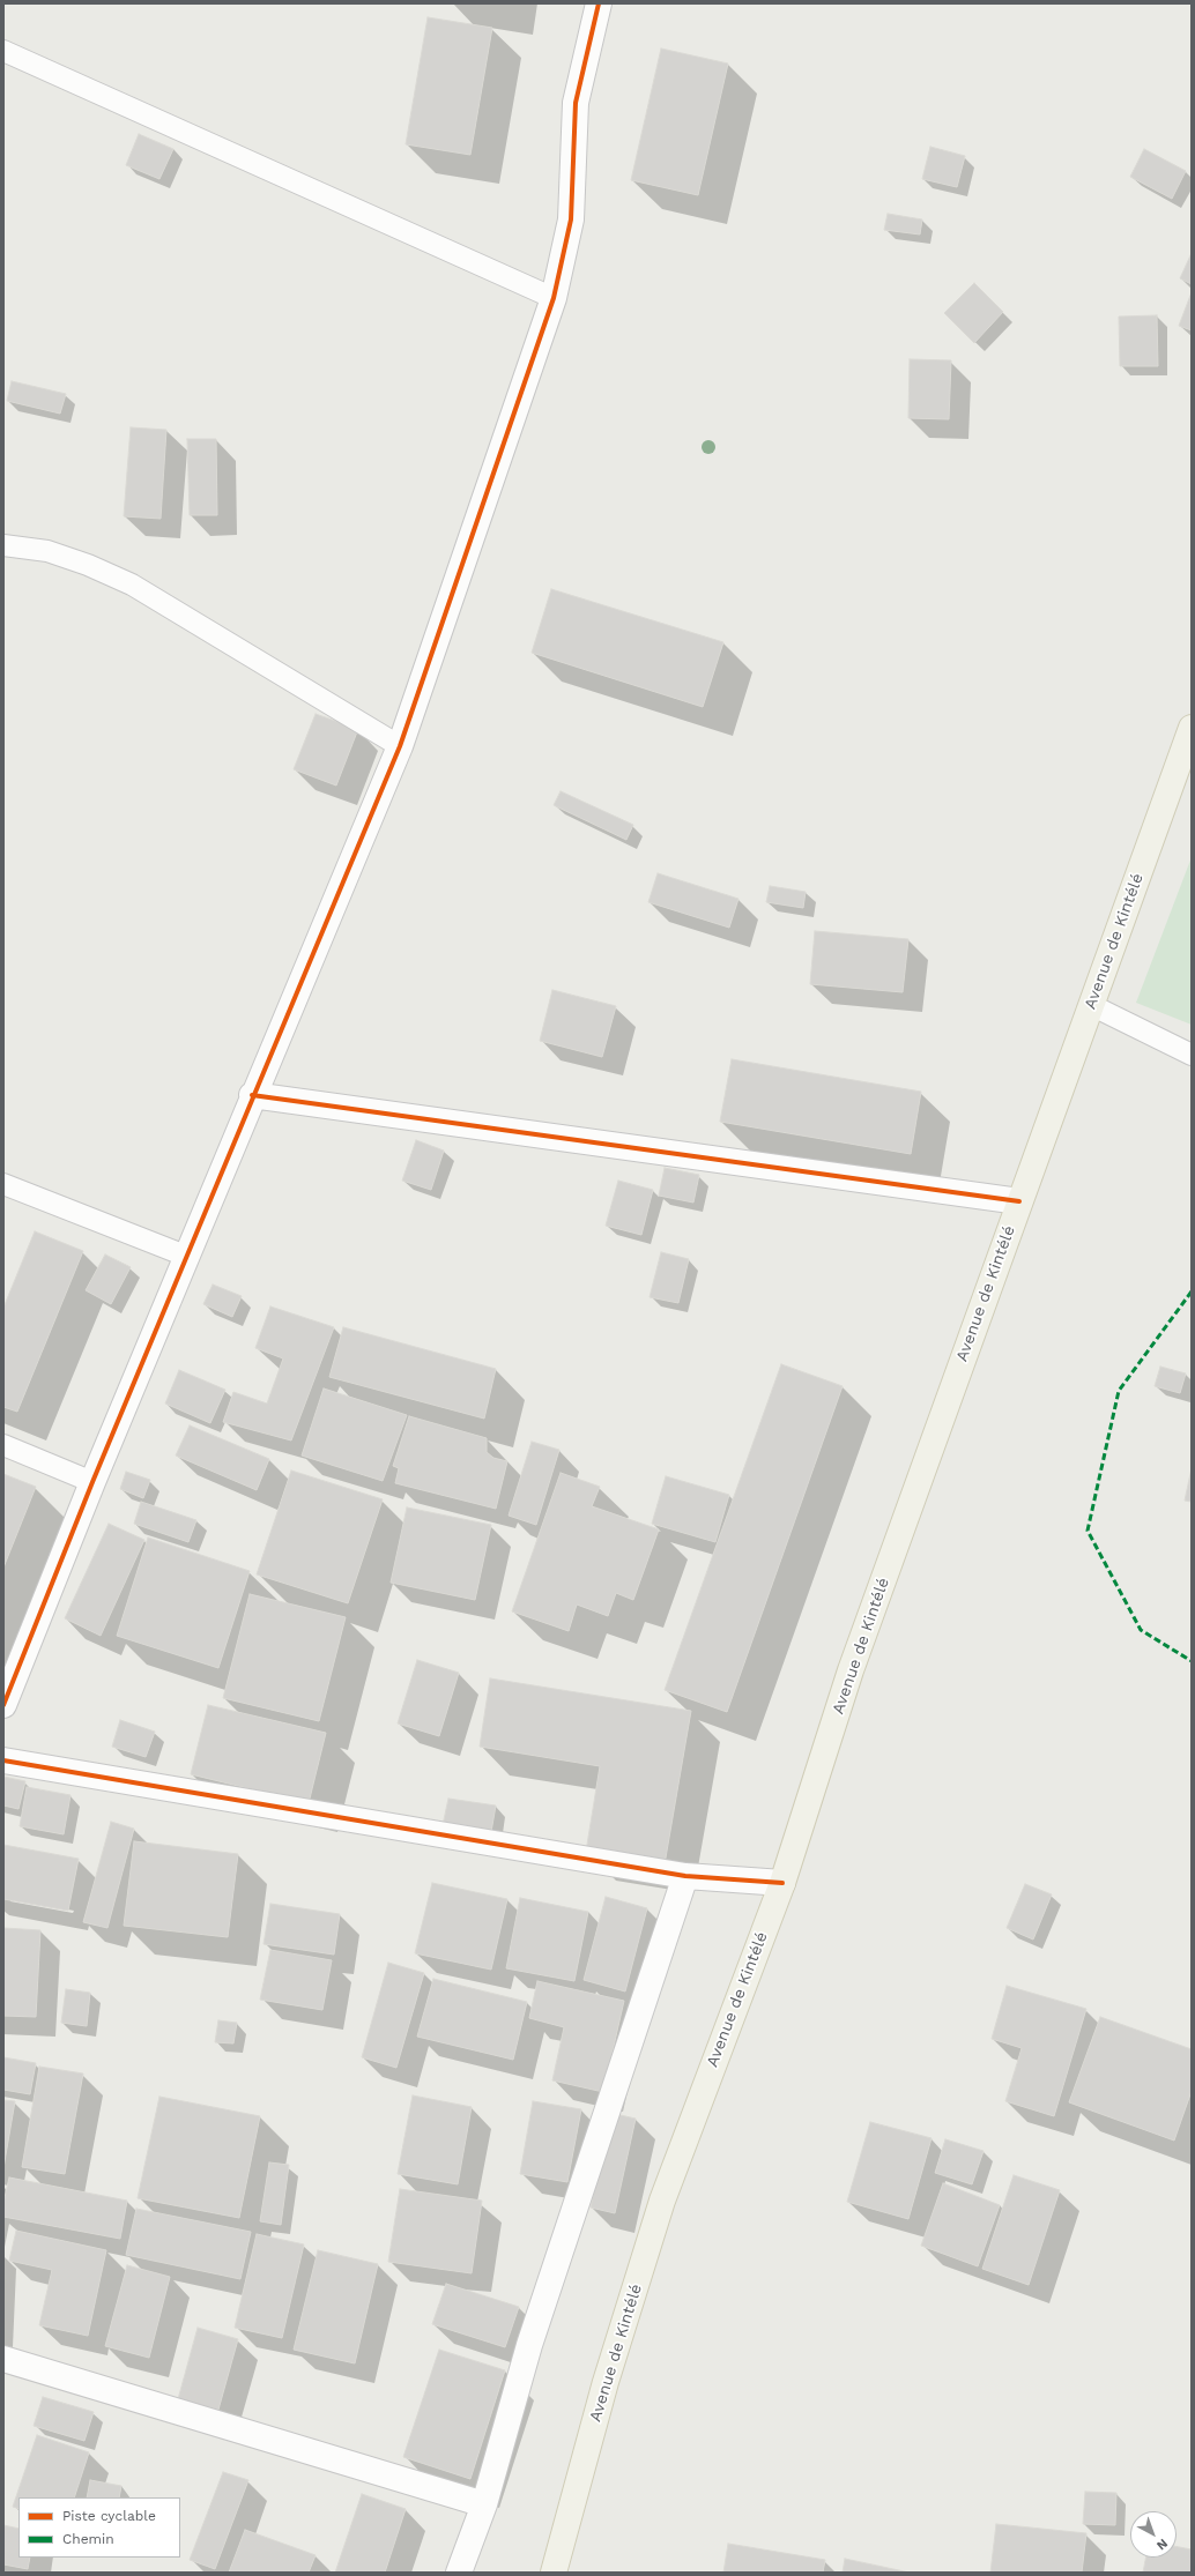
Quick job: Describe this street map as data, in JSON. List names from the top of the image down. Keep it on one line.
{"streets":{"main road":["Avenue de Kintélé"]},"legend":["Piste cyclable","Chemin"],"north":"bottom right"}
